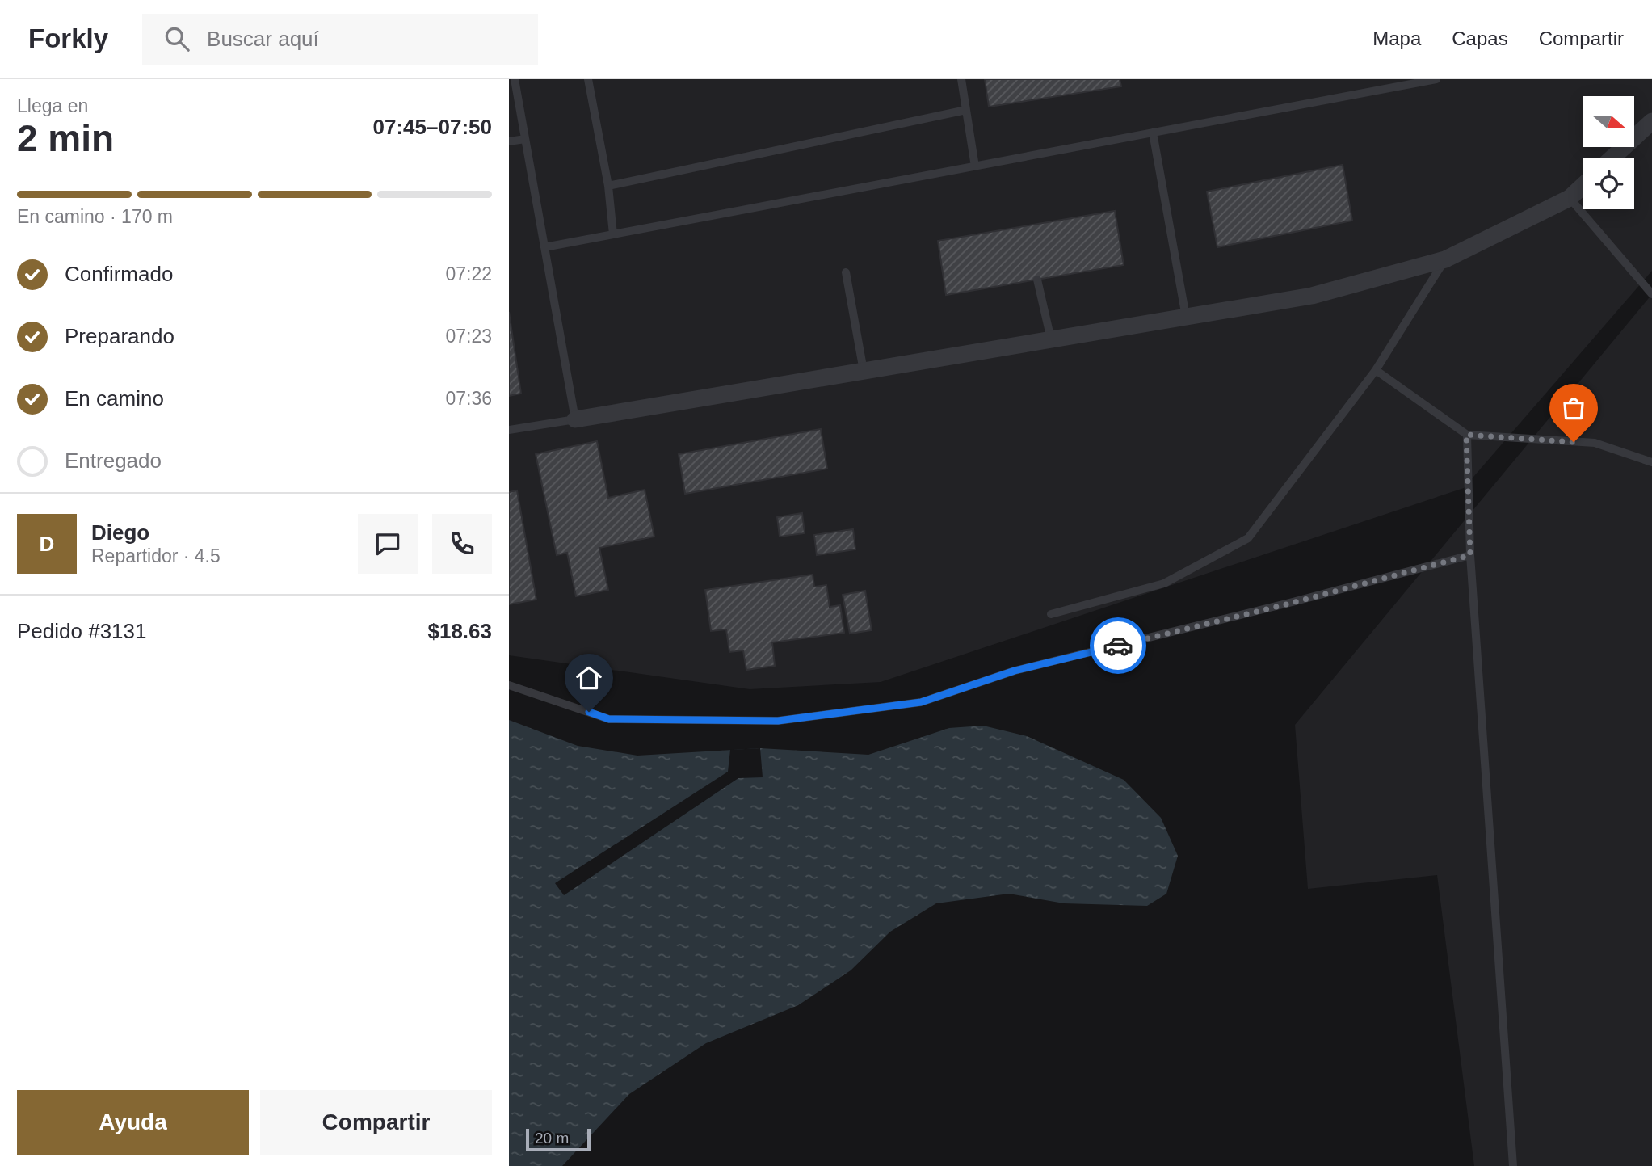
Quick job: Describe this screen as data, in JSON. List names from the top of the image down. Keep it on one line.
{"scale_bar":"20 m","north":"right","page":{"header":"Forkly","search":"Buscar aquí","nav":["Mapa","Capas","Compartir"],"heading":["2 min","Llega en","07:45–07:50"],"panel":["Diego","Repartidor · 4.5","Pedido #3131","$18.63"],"bar":"En camino · 170 m","list":[["Confirmado","07:22"],["Preparando","07:23"],["En camino","07:36"],"Entregado"],"round":"D","buttons":["Ayuda","Compartir"],"scale":"20 m"}}
